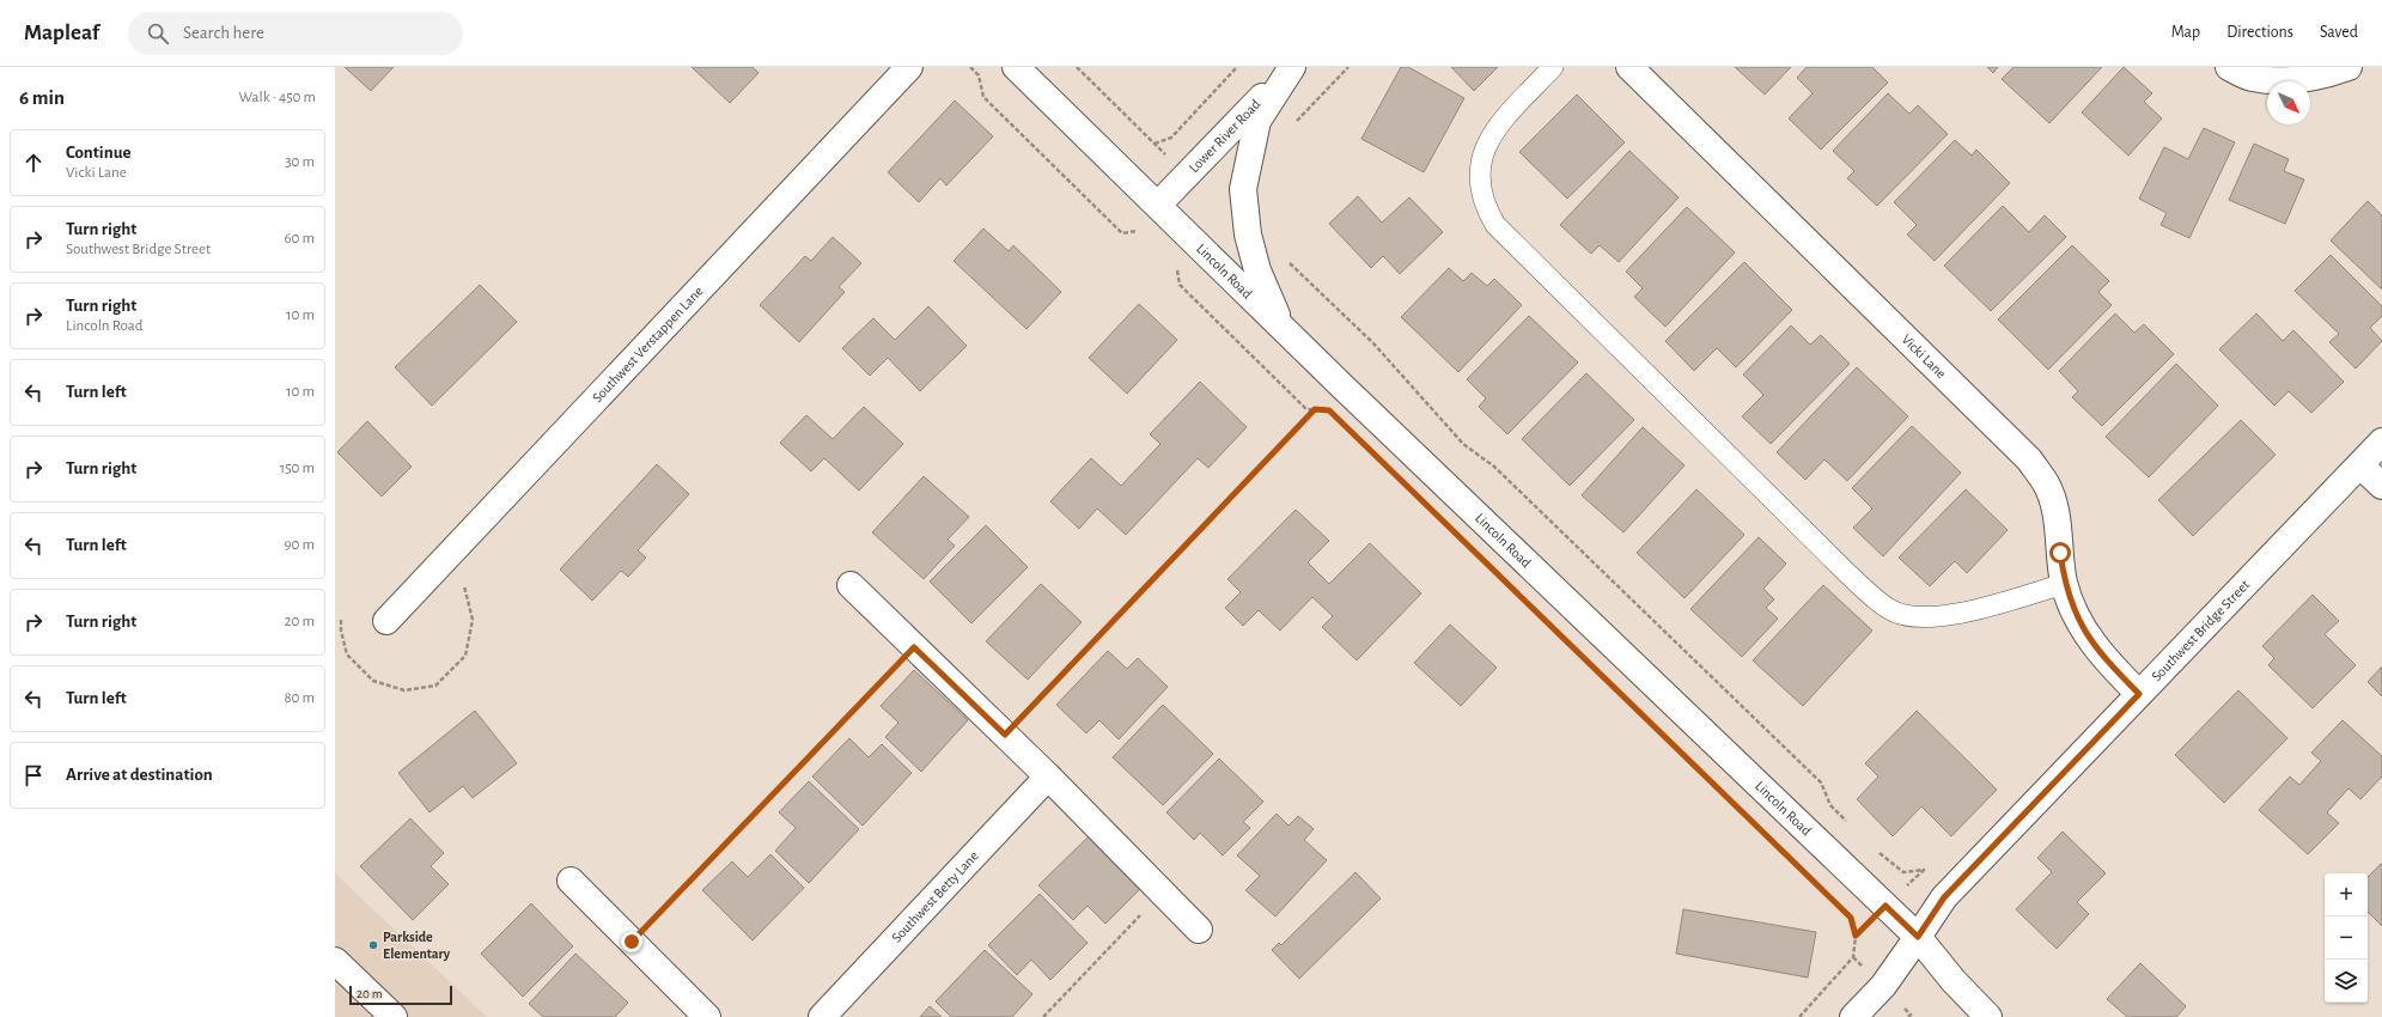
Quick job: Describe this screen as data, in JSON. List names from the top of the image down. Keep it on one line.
{"streets":{"street":["Lower River Road","Lincoln Road","Southwest Verstappen Lane","Vicki Lane","Southwest Bridge Street","Southwest Betty Lane"]},"crossings":[["Lower River Road","Lincoln Road"],["Lincoln Road","Southwest Bridge Street"],["Vicki Lane","Southwest Bridge Street"]],"places":["Parkside Elementary"],"scale_bar":"20 m","north":"bottom right","page":{"header":"Mapleaf","search":"Search here","nav":["Map","Directions","Saved"],"heading":["6 min","Walk · 450 m"],"list":[["Continue","Vicki Lane","30 m"],["Turn right","Southwest Bridge Street","60 m"],["Turn right","Lincoln Road","10 m"],["Turn left","10 m"],["Turn right","150 m"],["Turn left","90 m"],["Turn right","20 m"],["Turn left","80 m"],"Arrive at destination"],"map_buttons":["+","−"],"scale":"20 m"}}
